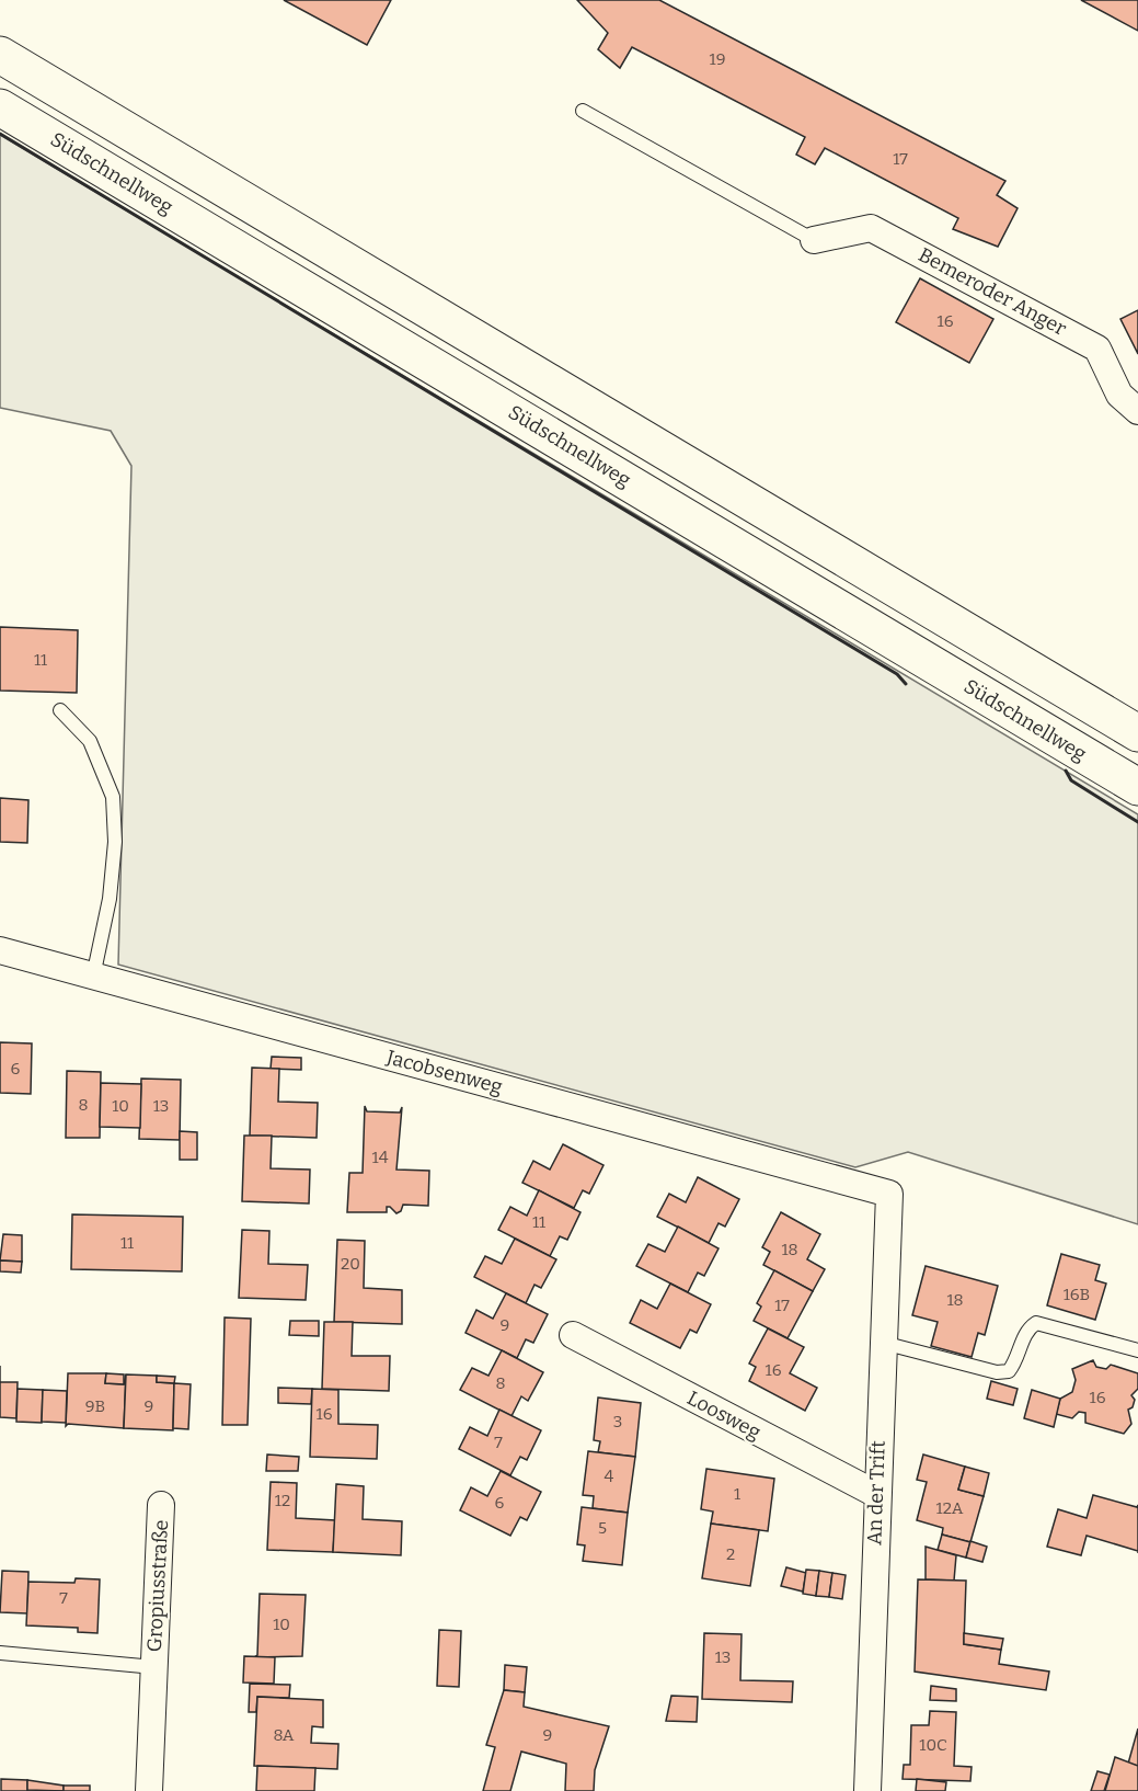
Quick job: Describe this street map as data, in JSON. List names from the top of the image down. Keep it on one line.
{"streets":{"highway":["Südschnellweg"],"street":["Bemeroder Anger","Jacobsenweg","Loosweg","An der Trift","Gropiusstraße"]},"crossings":[["Jacobsenweg","An der Trift"],["Loosweg","An der Trift"]],"house_numbers":["19","17","16","11","6","8","10","13","14","11","11","18","20","16B","18","17","9","16","8","16","9B","9","16","3","7","4","1","12","6","12A","5","2","7","10","13","8A","9","10C"]}
